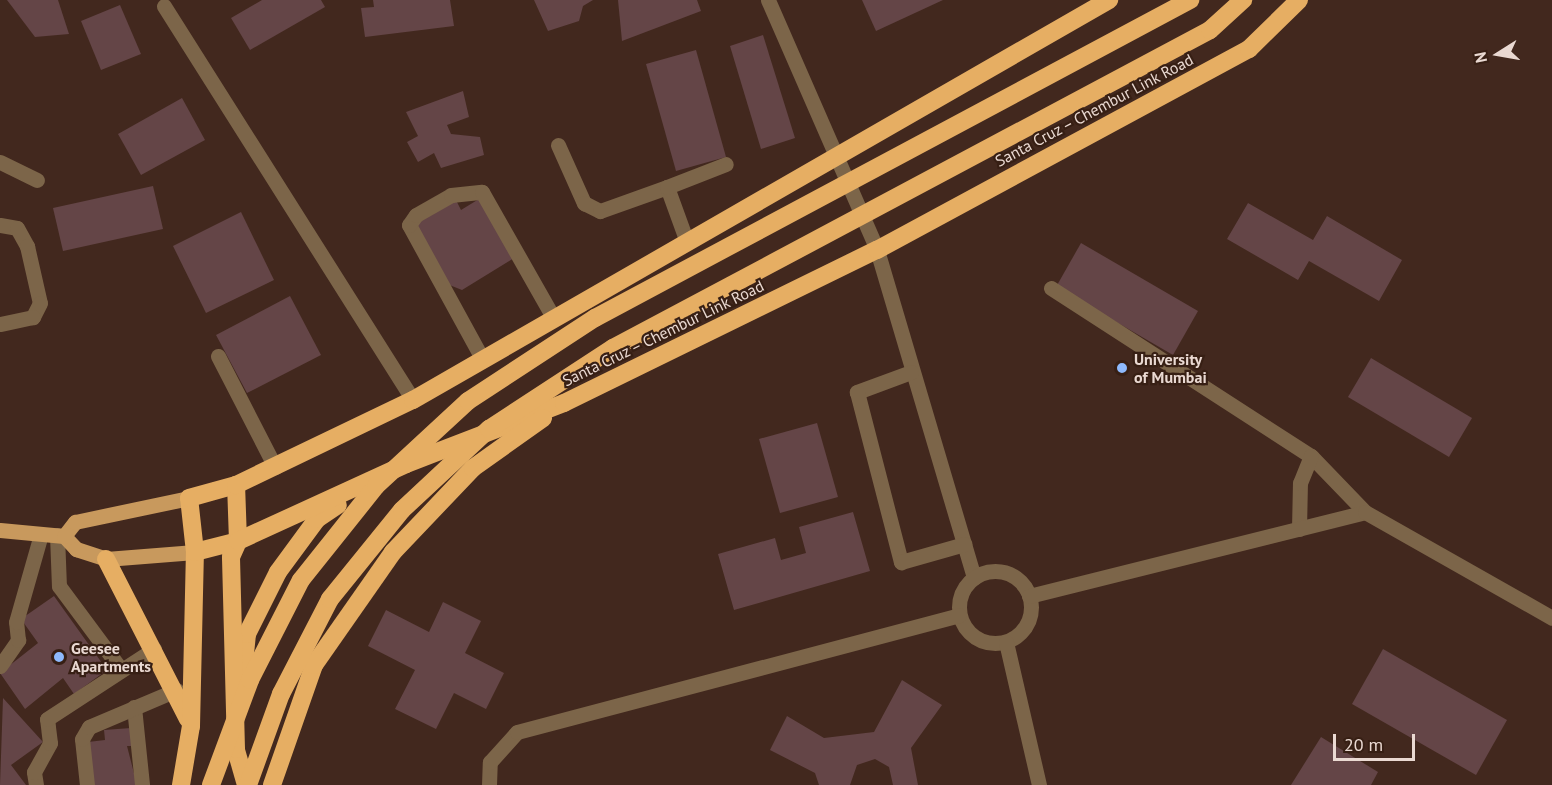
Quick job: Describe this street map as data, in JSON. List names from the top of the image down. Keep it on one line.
{"streets":{"highway":["Santa Cruz – Chembur Link Road"]},"places":["University of Mumbai","Geesee Apartments"],"scale_bar":"20 m","north":"left"}
